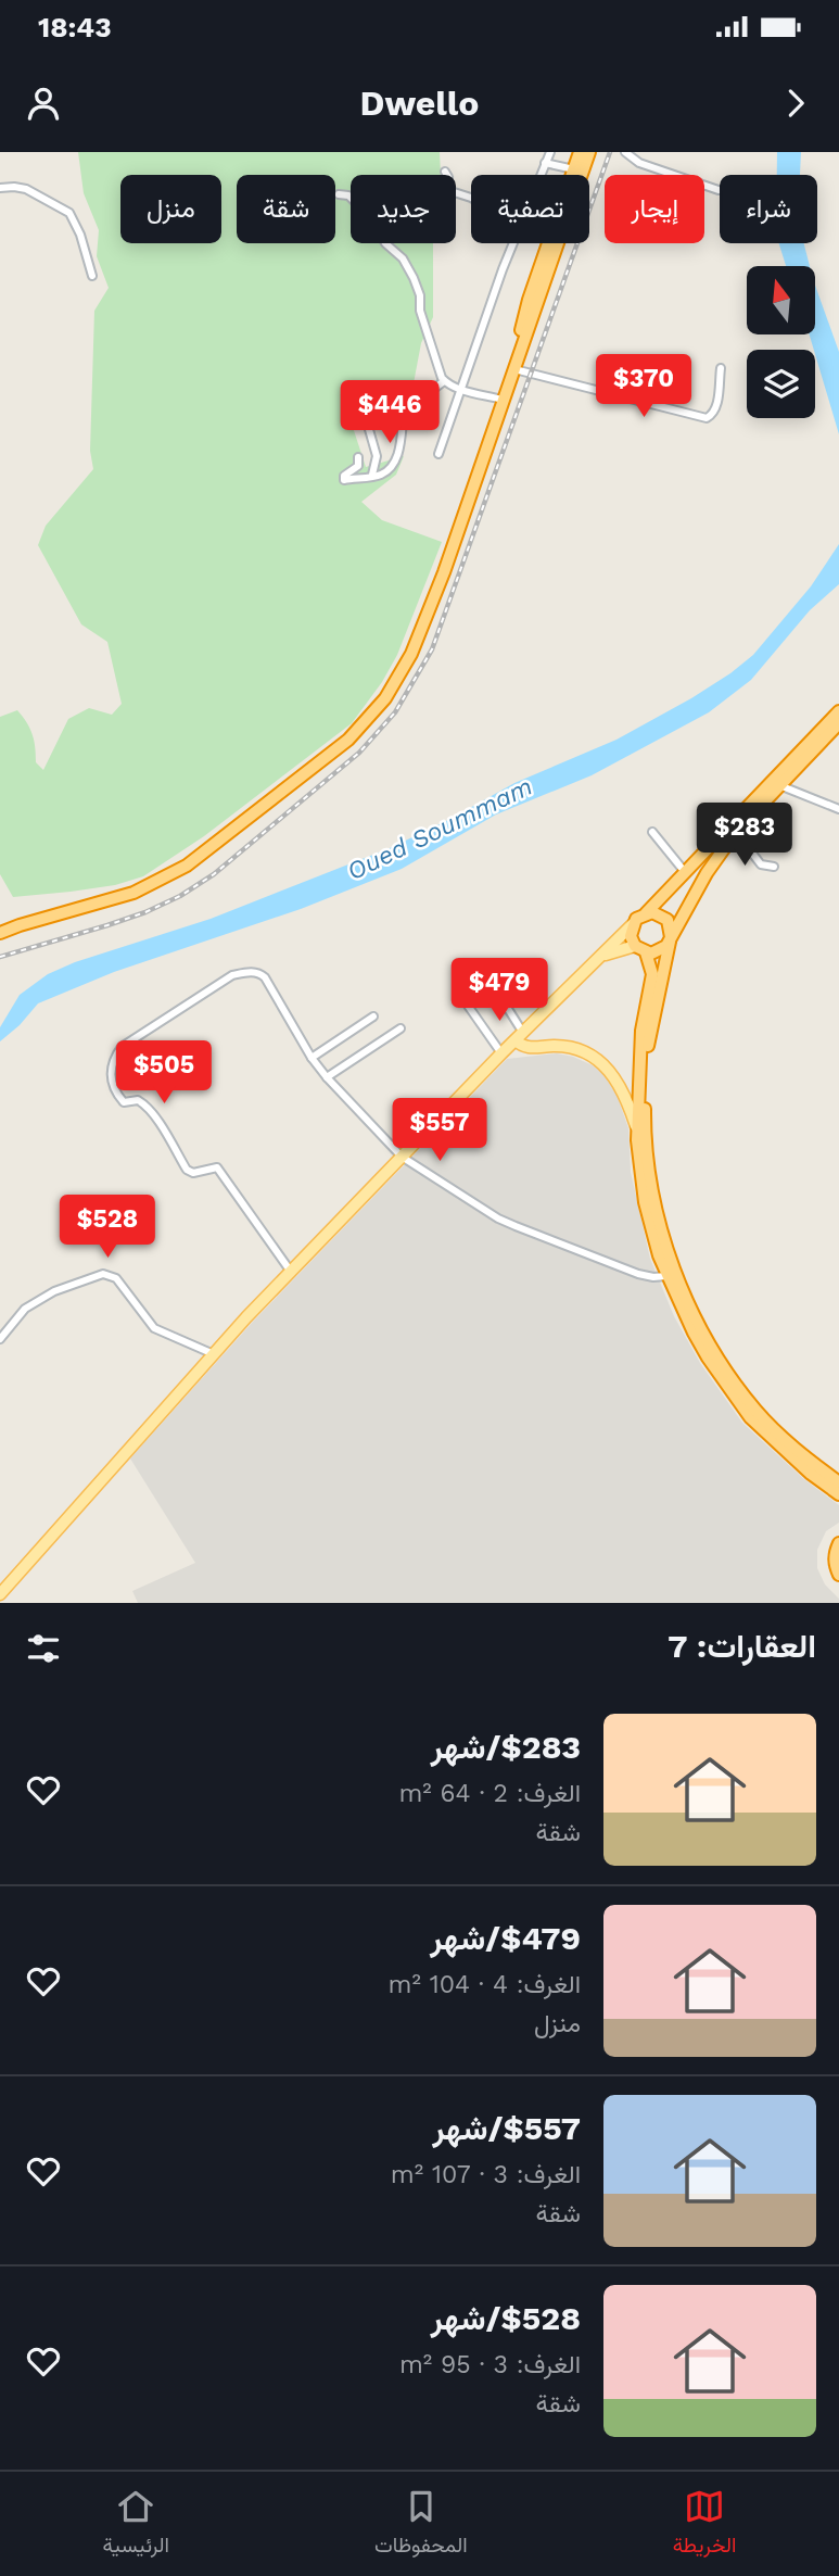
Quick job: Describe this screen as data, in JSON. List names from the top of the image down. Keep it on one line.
{"water":["Oued Soummam"],"north":"top","page":{"status":"18:43","header":"Dwello","chip":["شراء","إيجار","تصفية","جديد","شقة","منزل"],"price":["$370","$446","$283","$479","$505","$557","$528"],"heading":"العقارات: 7","list":[{"name":"$283/شهر","note":"الغرف: 2 · 64 m² · شقة"},{"name":"$479/شهر","note":"الغرف: 4 · 104 m² · منزل"},{"name":"$557/شهر","note":"الغرف: 3 · 107 m² · شقة"},{"name":"$528/شهر","note":"الغرف: 3 · 95 m² · شقة"}],"tabs":["الخريطة","المحفوظات","الرئيسية"]}}
